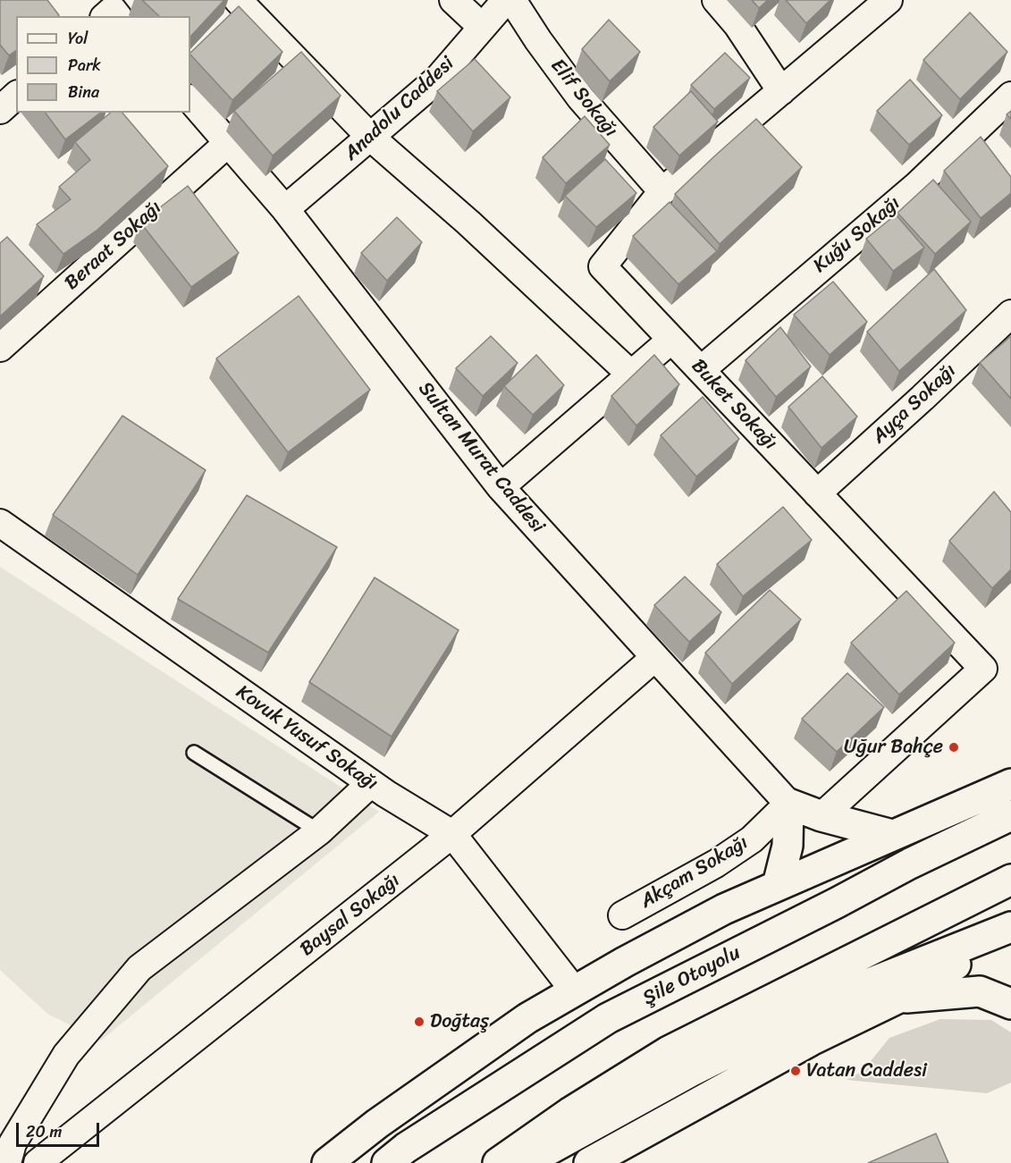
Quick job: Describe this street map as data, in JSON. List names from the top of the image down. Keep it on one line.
{"streets":{"highway":["Şile Otoyolu"],"street":["Elif Sokağı","Anadolu Caddesi","Kuğu Sokağı","Beraat Sokağı","Ayça Sokağı","Buket Sokağı","Sultan Murat Caddesi","Kovuk Yusuf Sokağı","Akçam Sokağı","Baysal Sokağı"]},"crossings":[["Elif Sokağı","Buket Sokağı"],["Anadolu Caddesi","Sultan Murat Caddesi"],["Kuğu Sokağı","Buket Sokağı"],["Beraat Sokağı","Sultan Murat Caddesi"],["Ayça Sokağı","Buket Sokağı"],["Sultan Murat Caddesi","Akçam Sokağı"],["Sultan Murat Caddesi","Baysal Sokağı"],["Kovuk Yusuf Sokağı","Baysal Sokağı"]],"places":["Uğur Bahçe","Doğtaş","Vatan Caddesi"],"legend":["Yol","Park","Bina"],"scale_bar":"20 m"}
